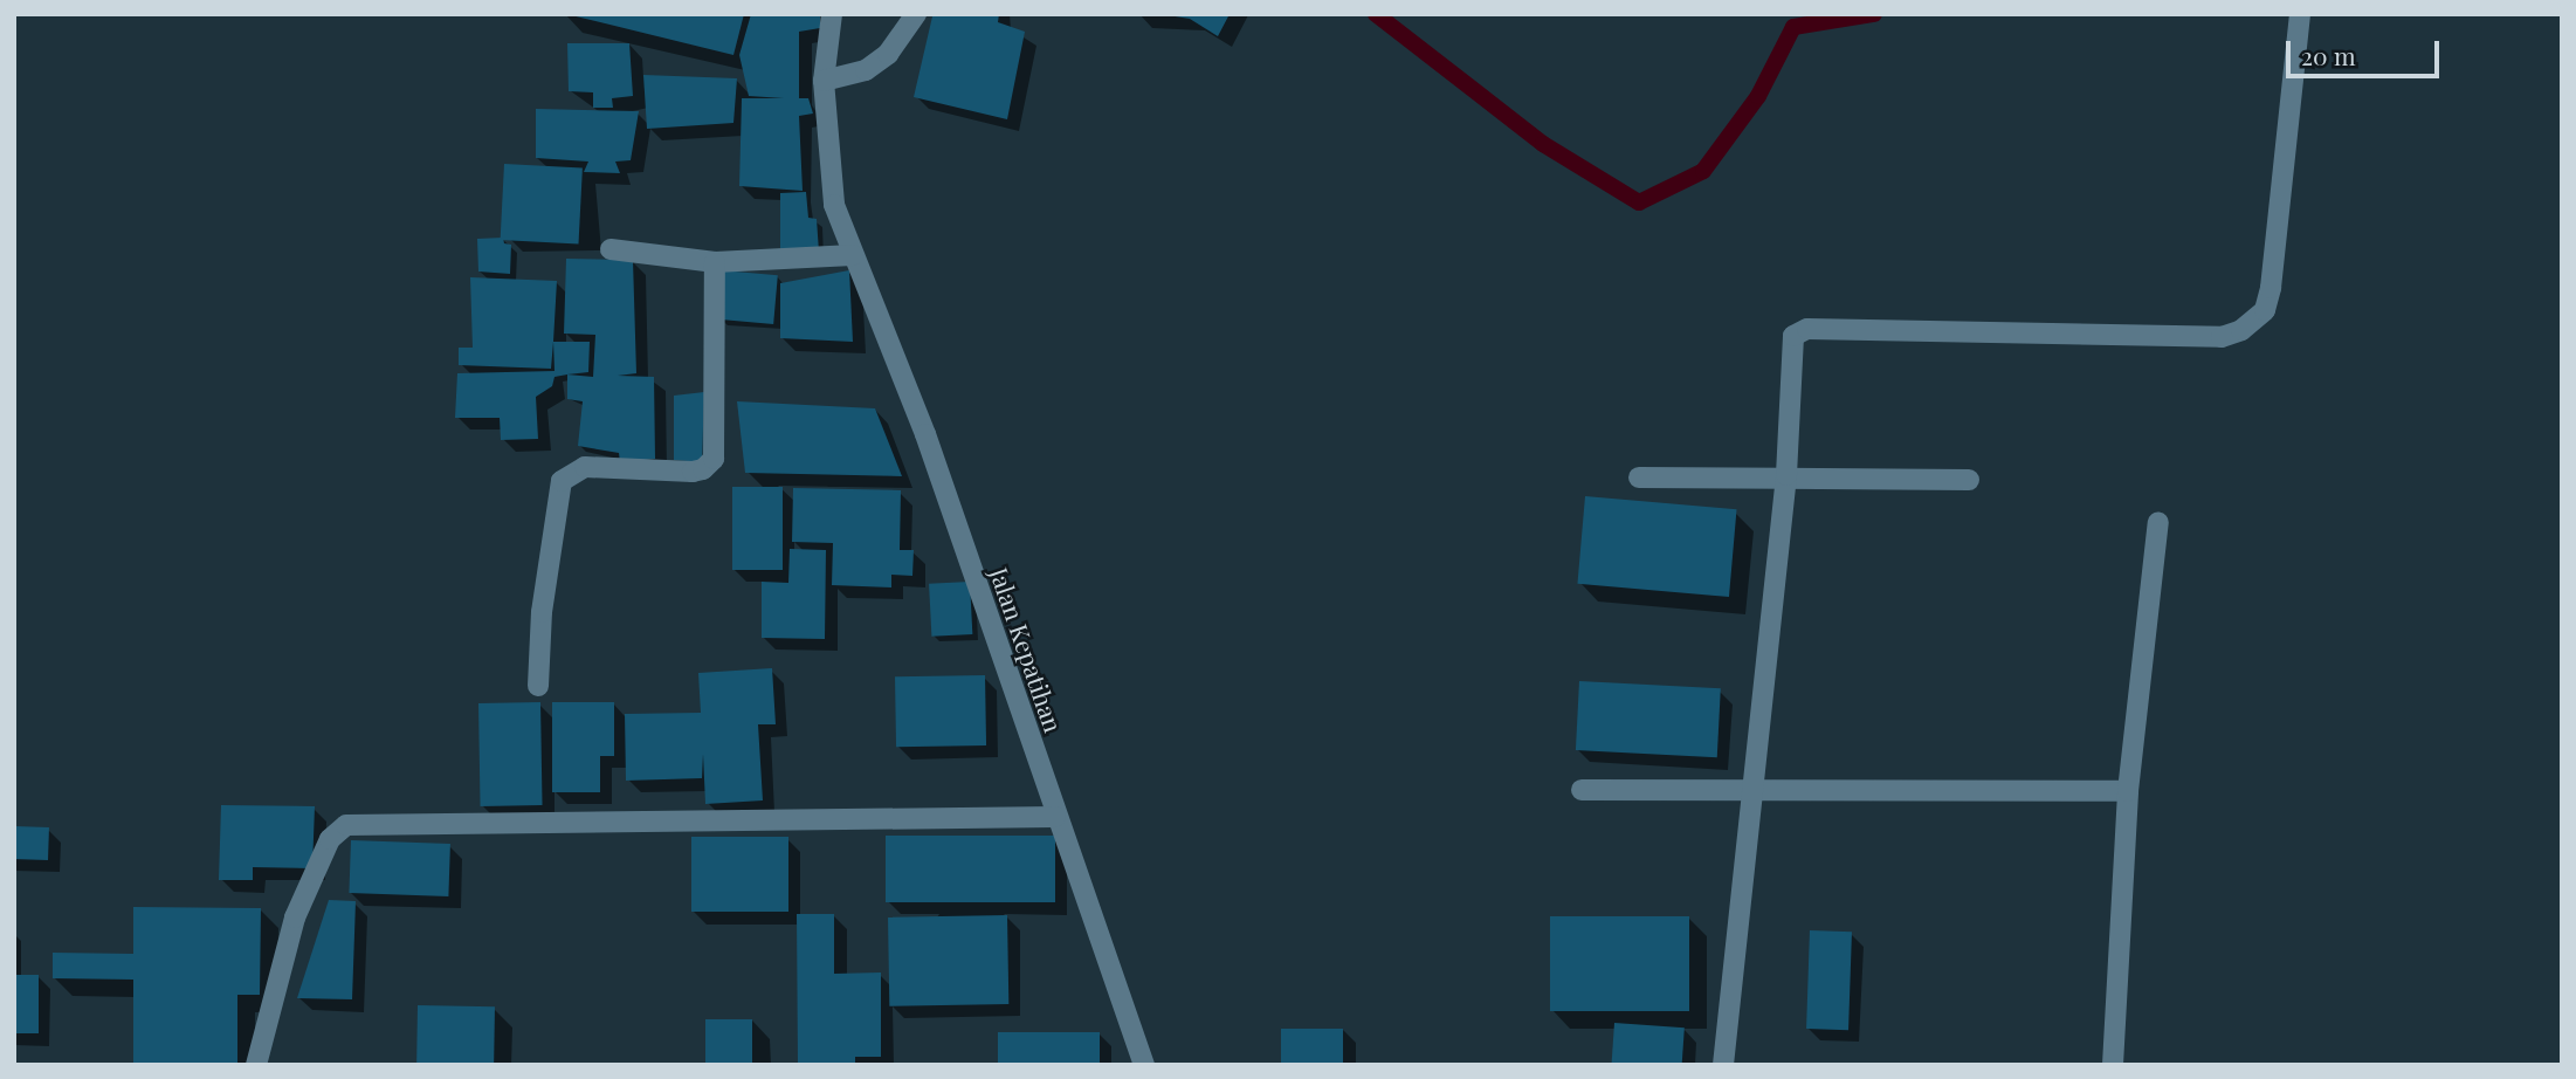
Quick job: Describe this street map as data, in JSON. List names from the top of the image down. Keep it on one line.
{"streets":{"street":["Jalan Kepatihan"]},"scale_bar":"20 m"}
